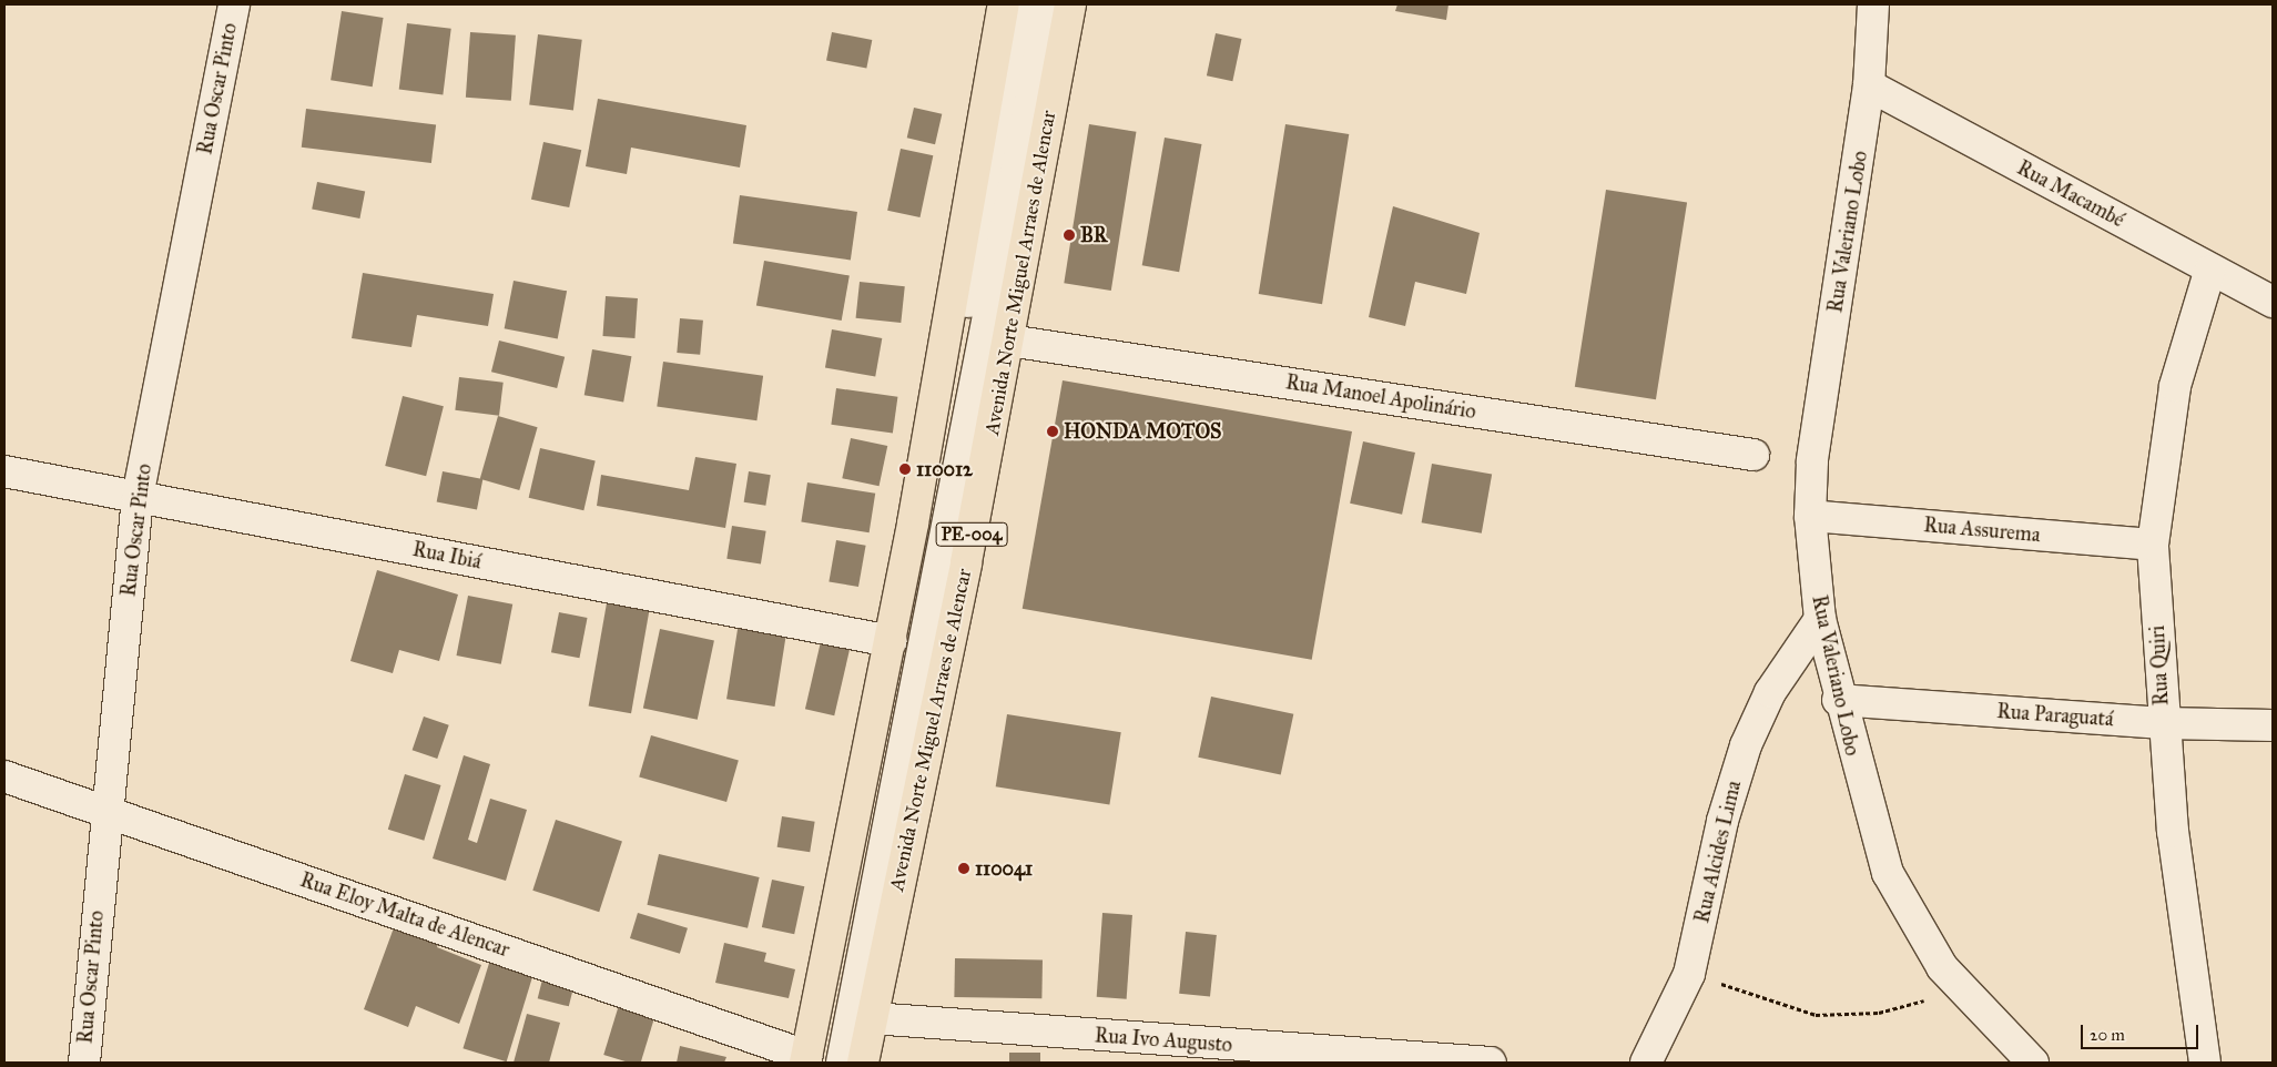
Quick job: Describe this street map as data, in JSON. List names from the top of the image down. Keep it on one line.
{"streets":{"main road":["Avenida Norte Miguel Arraes de Alencar","PE-004"],"street":["Rua Oscar Pinto","Rua Macambé","Rua Valeriano Lobo","Rua Manoel Apolinário","Rua Assurema","Rua Ibiá","Rua Quiri","Rua Paraguatá","Rua Alcides Lima","Rua Eloy Malta de Alencar","Rua Ivo Augusto"]},"crossings":[["Rua Oscar Pinto","Rua Ibiá"],["Rua Oscar Pinto","Rua Eloy Malta de Alencar"],["Rua Macambé","Rua Valeriano Lobo"],["Rua Macambé","Rua Quiri"],["Rua Valeriano Lobo","Rua Assurema"],["Rua Valeriano Lobo","Rua Paraguatá"],["Rua Valeriano Lobo","Rua Alcides Lima"],["Avenida Norte Miguel Arraes de Alencar","Rua Manoel Apolinário"],["Avenida Norte Miguel Arraes de Alencar","Rua Ivo Augusto"],["Rua Assurema","Rua Quiri"],["PE-004","Rua Ibiá"],["PE-004","Rua Eloy Malta de Alencar"],["Rua Quiri","Rua Paraguatá"]],"places":["BR","HONDA MOTOS","110012","110041"],"scale_bar":"20 m"}
